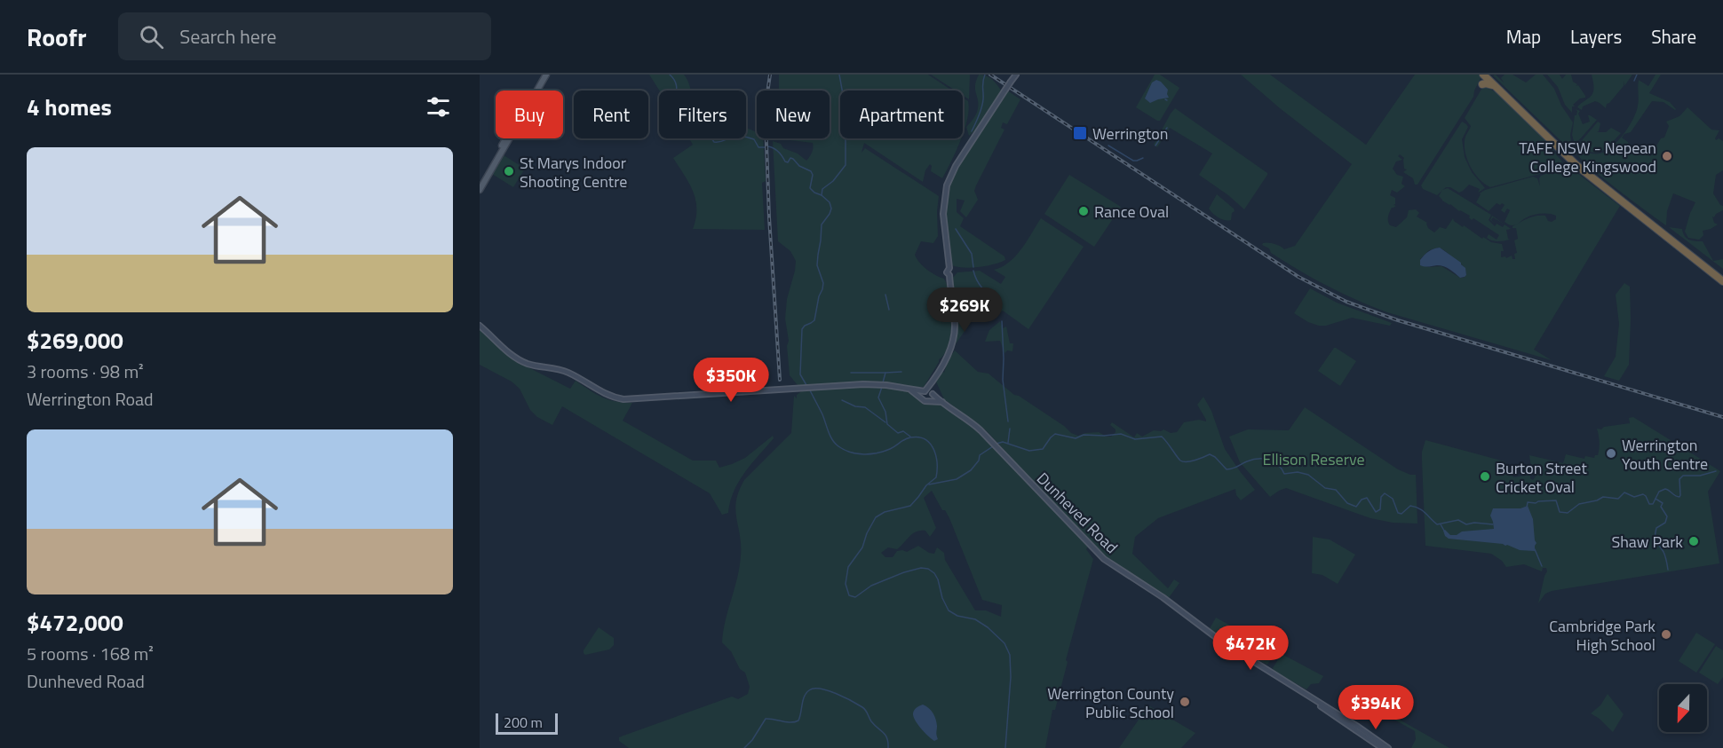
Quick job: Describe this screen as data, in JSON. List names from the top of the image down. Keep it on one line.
{"streets":{"main road":["Dunheved Road"]},"parks":["Ellison Reserve"],"places":{"transit":["Werrington"],"other":["TAFE NSW - Nepean College Kingswood","St Marys Indoor Shooting Centre","Rance Oval","Werrington Youth Centre","Burton Street Cricket Oval","Shaw Park","Cambridge Park High School","Werrington County Public School"]},"scale_bar":"200 m","north":"bottom","page":{"header":"Roofr","search":"Search here","nav":["Map","Layers","Share"],"heading":"4 homes","chip":["Buy","Rent","Filters","New","Apartment"],"list":[{"name":"$269,000","note":"3 rooms · 98 m² · Werrington Road"},{"name":"$472,000","note":"5 rooms · 168 m² · Dunheved Road"}],"price":["$269K","$350K","$472K","$394K"],"scale":"200 m"}}
